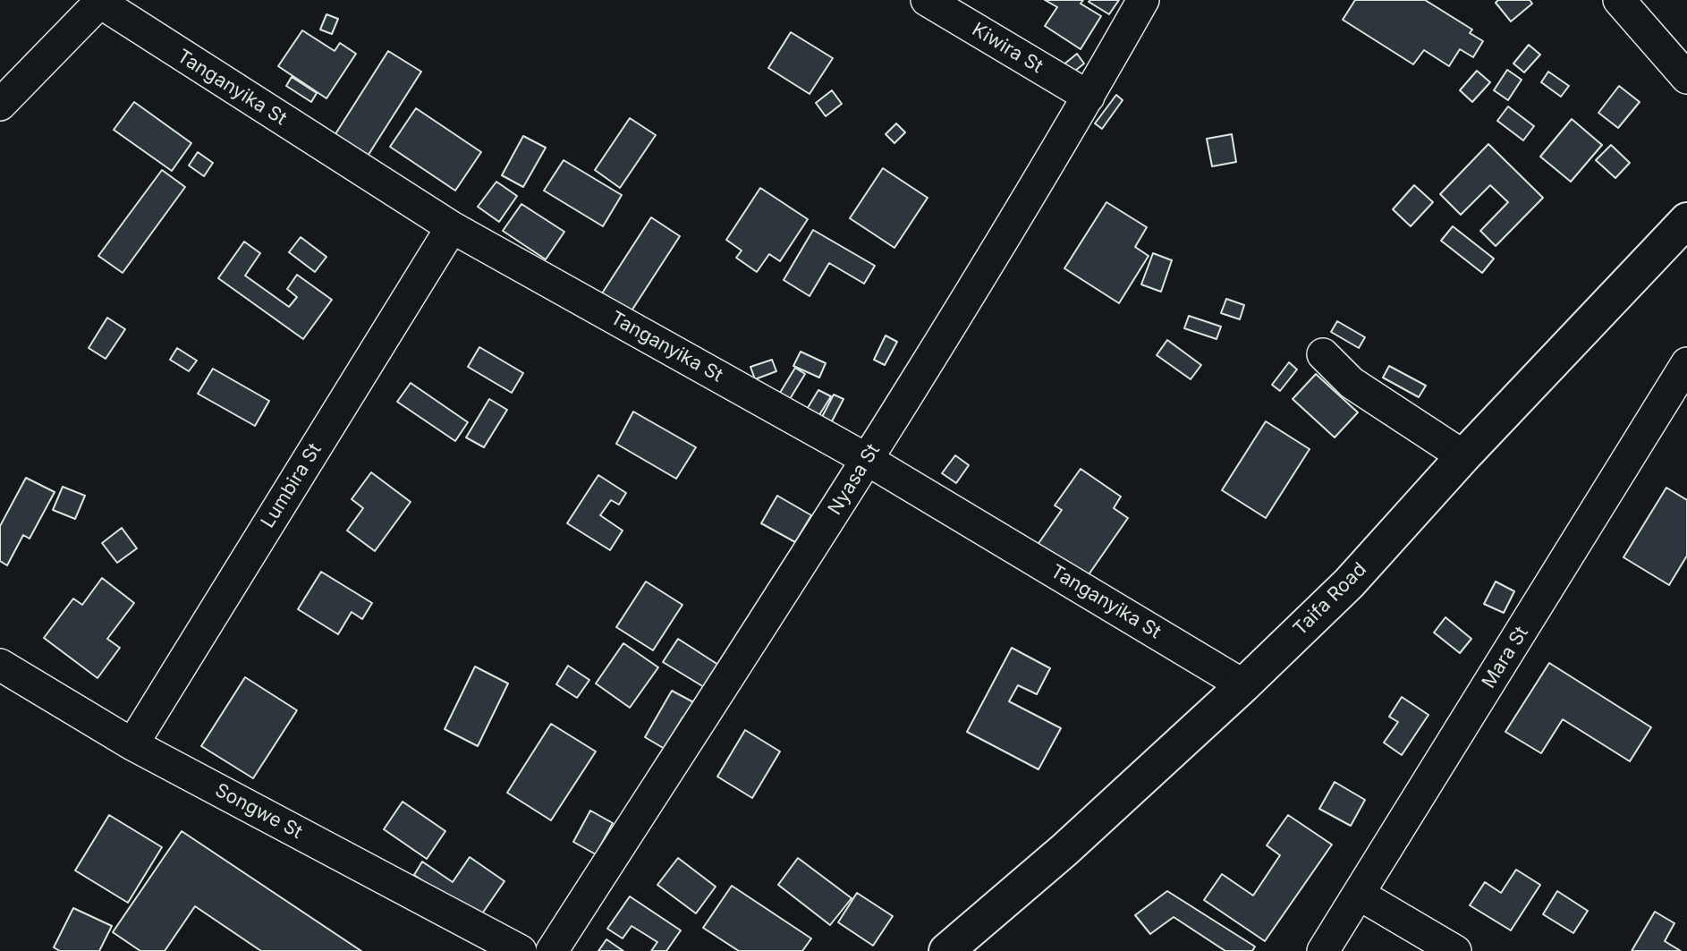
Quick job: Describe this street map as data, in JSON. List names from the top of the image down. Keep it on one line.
{"streets":{"highway":["Taifa Road"],"street":["Kiwira St","Tanganyika St","Nyasa St","Lumbira St","Mara St","Songwe St"]},"crossings":[["Kiwira St","Nyasa St"],["Tanganyika St","Nyasa St"],["Tanganyika St","Lumbira St"],["Tanganyika St","Taifa Road"],["Lumbira St","Songwe St"]]}
